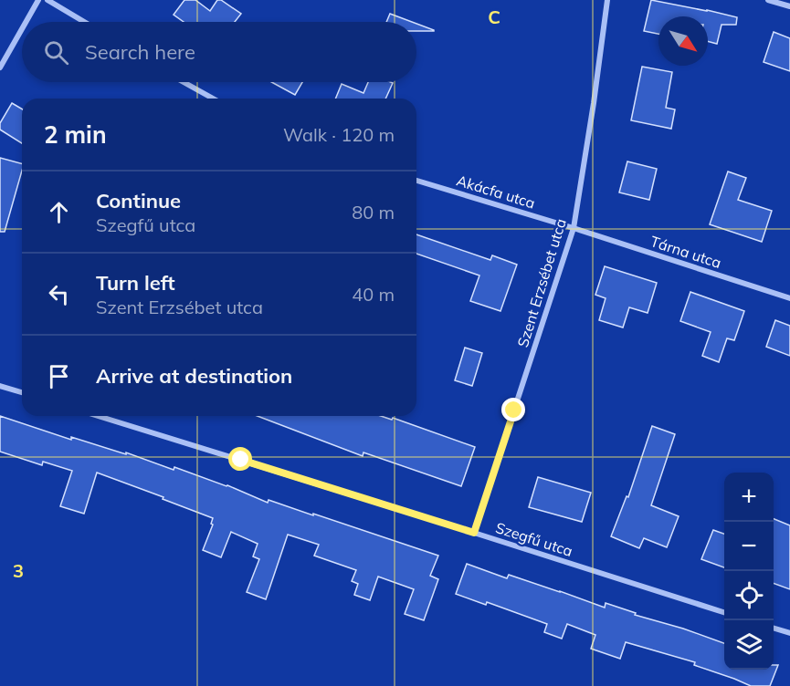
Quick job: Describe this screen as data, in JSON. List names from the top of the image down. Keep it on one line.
{"streets":{"street":["Akácfa utca","Tárna utca","Szent Erzsébet utca","Szegfű utca"]},"crossings":[["Akácfa utca","Tárna utca"],["Akácfa utca","Szent Erzsébet utca"],["Tárna utca","Szent Erzsébet utca"],["Szent Erzsébet utca","Szegfű utca"]],"north":"bottom right","page":{"search":"Search here","heading":["2 min","Walk · 120 m"],"list":[["Continue","Szegfű utca","80 m"],["Turn left","Szent Erzsébet utca","40 m"],"Arrive at destination"],"map_buttons":["+","−"]},"grid":{"columns":["C"],"rows":["3"]}}
